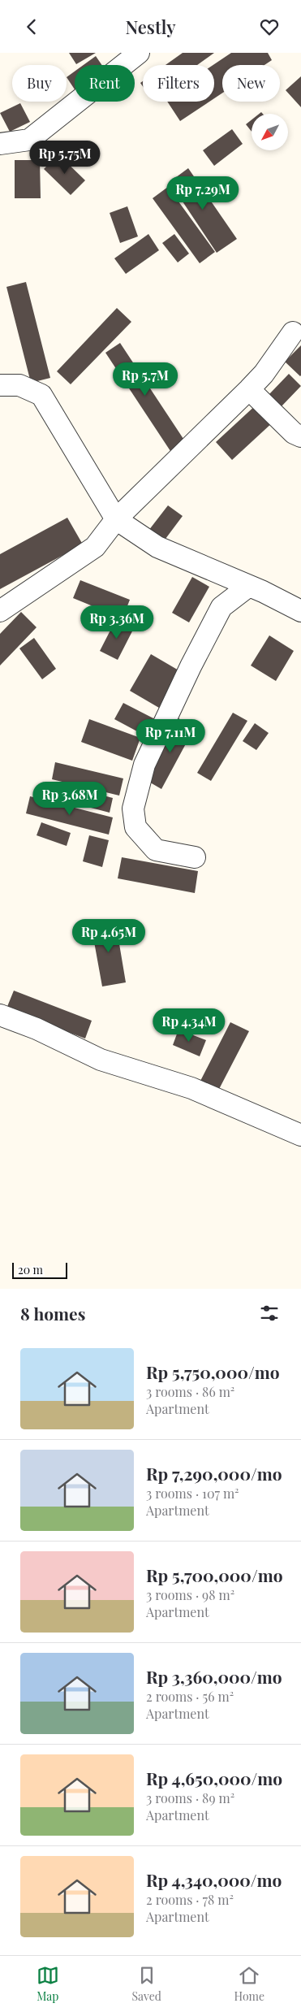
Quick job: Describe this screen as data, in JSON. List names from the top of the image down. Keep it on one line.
{"scale_bar":"20 m","north":"bottom left","page":{"header":"Nestly","chip":["Buy","Rent","Filters","New"],"price":["Rp 5.75M","Rp 7.29M","Rp 5.7M","Rp 3.36M","Rp 7.11M","Rp 3.68M","Rp 4.65M","Rp 4.34M"],"scale":"20 m","heading":"8 homes","list":[{"name":"Rp 5,750,000/mo","note":"3 rooms · 86 m² · Apartment"},{"name":"Rp 7,290,000/mo","note":"3 rooms · 107 m² · Apartment"},{"name":"Rp 5,700,000/mo","note":"3 rooms · 98 m² · Apartment"},{"name":"Rp 3,360,000/mo","note":"2 rooms · 56 m² · Apartment"},{"name":"Rp 4,650,000/mo","note":"3 rooms · 89 m² · Apartment"},{"name":"Rp 4,340,000/mo","note":"2 rooms · 78 m² · Apartment"}],"tabs":["Map","Saved","Home"]}}
